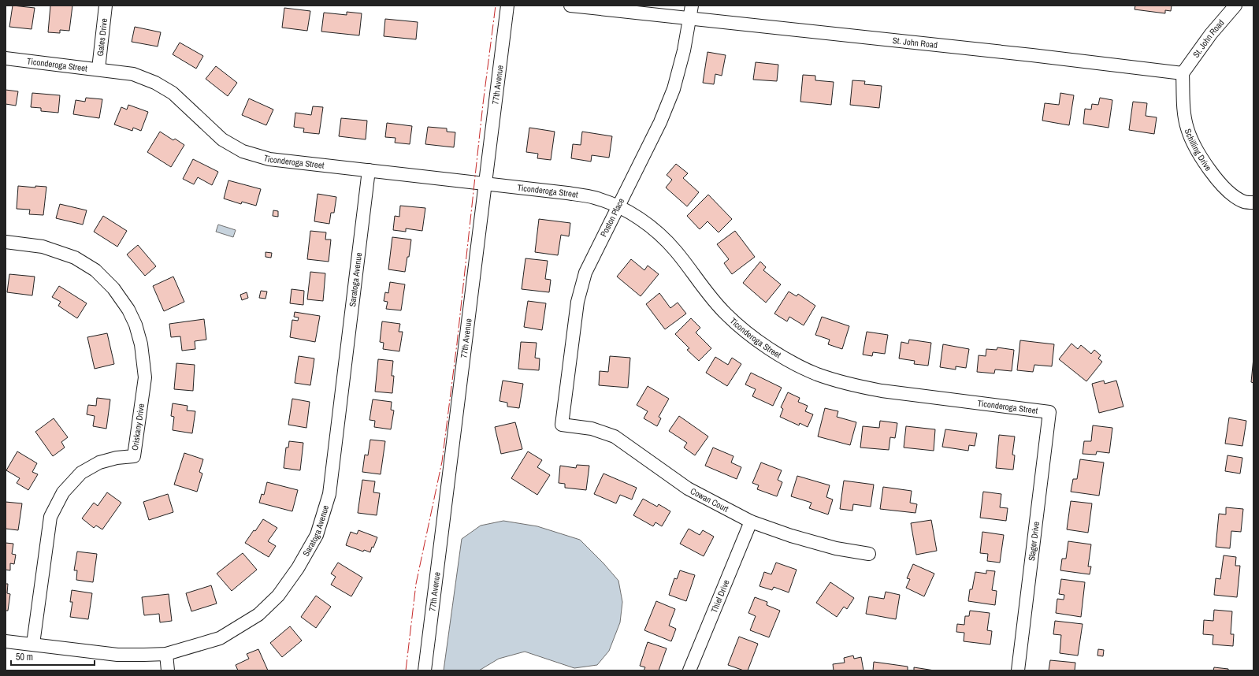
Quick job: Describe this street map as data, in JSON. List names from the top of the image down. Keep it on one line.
{"streets":{"street":["Gates Drive","St. John Road","Ticonderoga Street","77th Avenue","Schilling Drive","Poston Place","Saratoga Avenue","Oriskany Drive","Cowan Court","Slager Drive","Thiel Drive"]},"crossings":[["Gates Drive","Ticonderoga Street"],["St. John Road","Schilling Drive"],["St. John Road","Poston Place"],["Ticonderoga Street","77th Avenue"],["Ticonderoga Street","Poston Place"],["Ticonderoga Street","Saratoga Avenue"],["Ticonderoga Street","Slager Drive"],["Poston Place","Cowan Court"],["Saratoga Avenue","Oriskany Drive"],["Cowan Court","Thiel Drive"]],"scale_bar":"50 m"}
